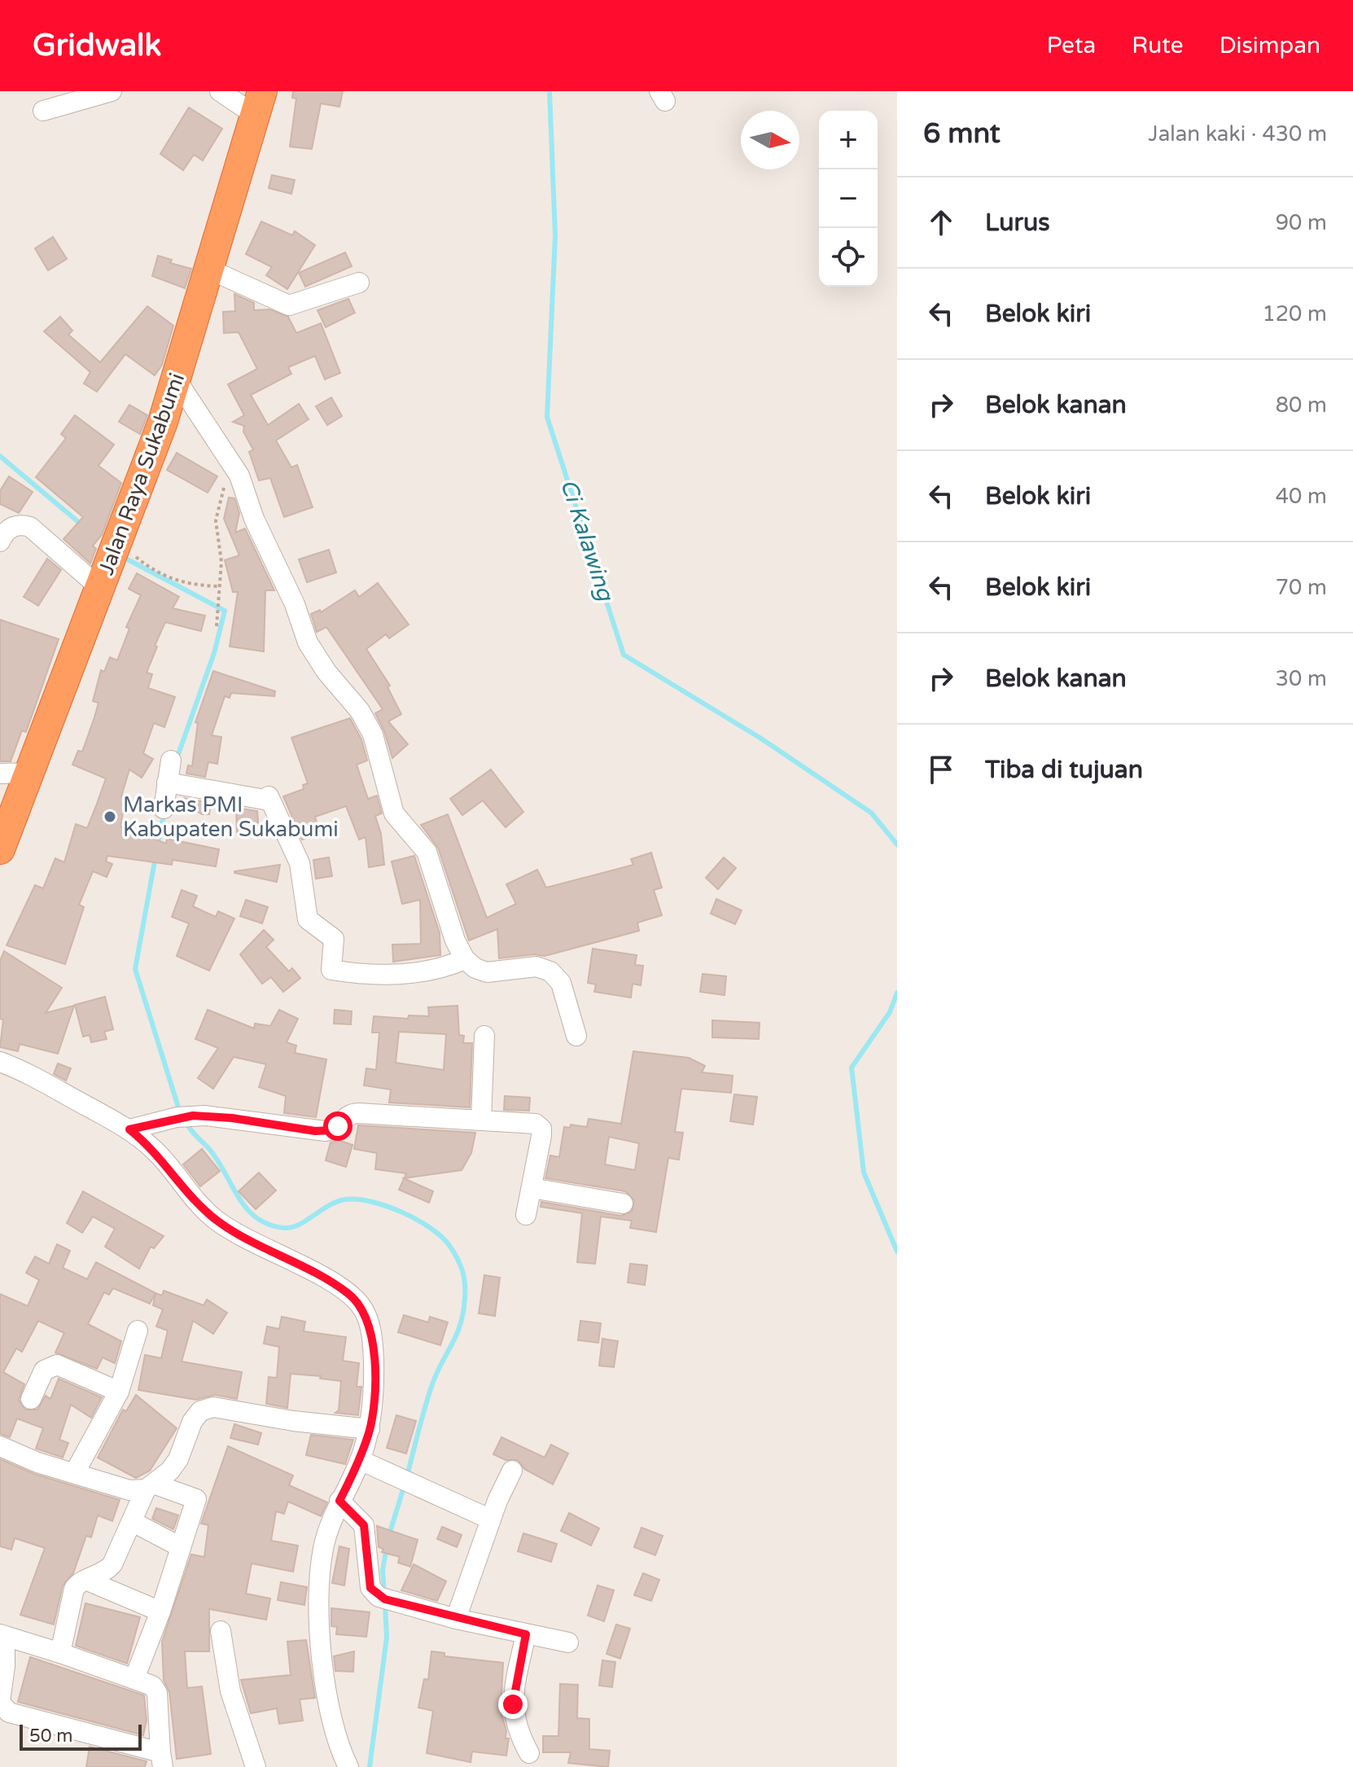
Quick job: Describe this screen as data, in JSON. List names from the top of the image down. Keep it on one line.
{"streets":{"highway":["Jalan Raya Sukabumi"]},"water":["Ci Kalawing"],"places":["Markas PMI Kabupaten Sukabumi"],"scale_bar":"50 m","north":"right","page":{"header":"Gridwalk","nav":["Peta","Rute","Disimpan"],"heading":["6 mnt","Jalan kaki · 430 m"],"map_buttons":["+","−"],"list":[["Lurus","90 m"],["Belok kiri","120 m"],["Belok kanan","80 m"],["Belok kiri","40 m"],["Belok kiri","70 m"],["Belok kanan","30 m"],"Tiba di tujuan"],"scale":"50 m"}}
